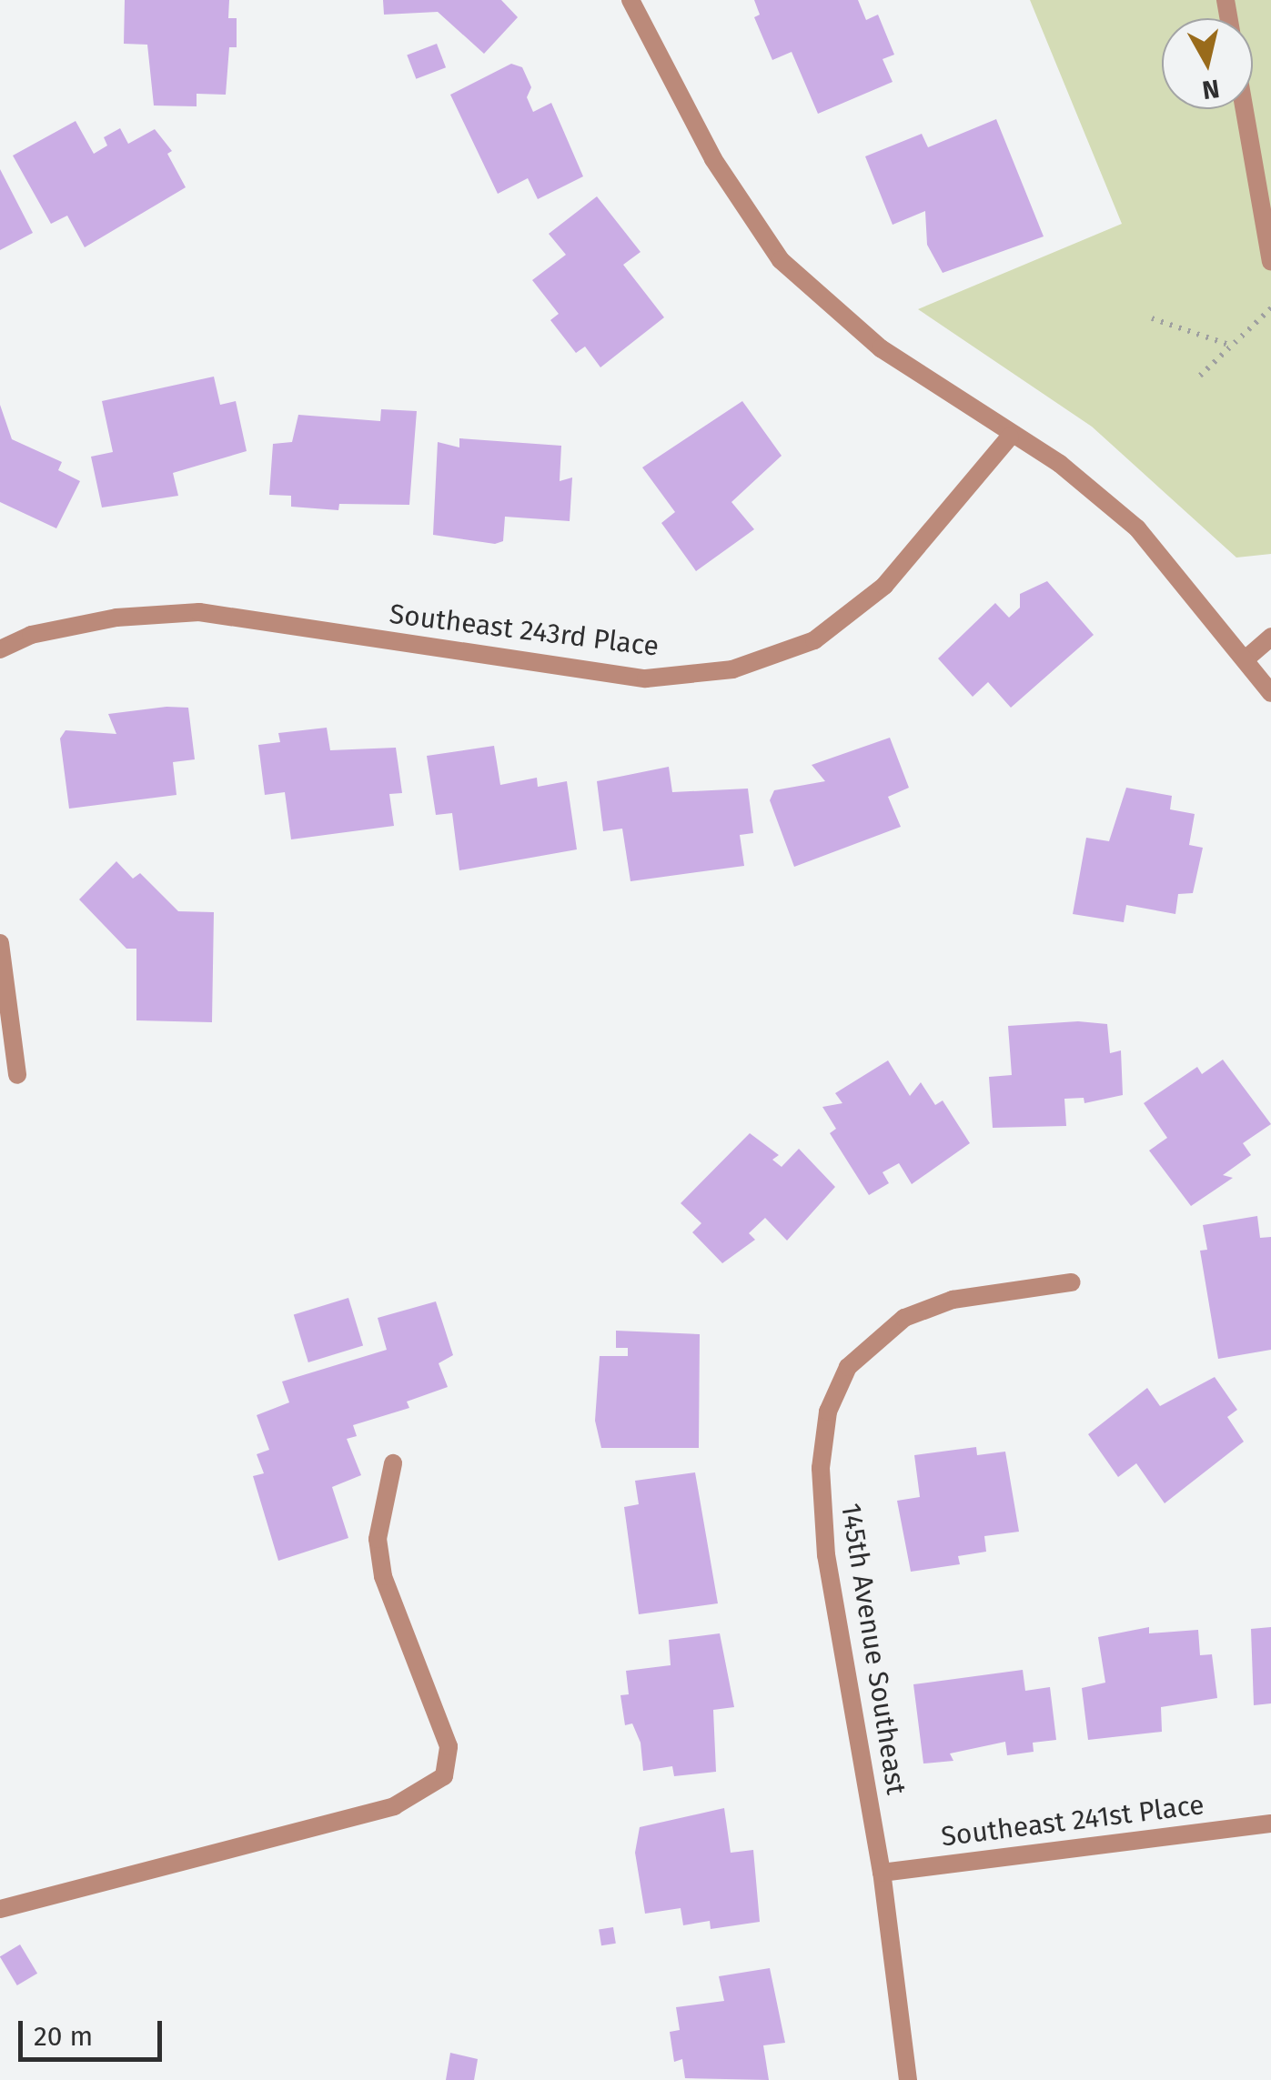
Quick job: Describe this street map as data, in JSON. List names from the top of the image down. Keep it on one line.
{"streets":{"street":["Southeast 243rd Place","145th Avenue Southeast","Southeast 241st Place"]},"crossings":[["145th Avenue Southeast","Southeast 241st Place"]],"scale_bar":"20 m","north":"bottom"}
